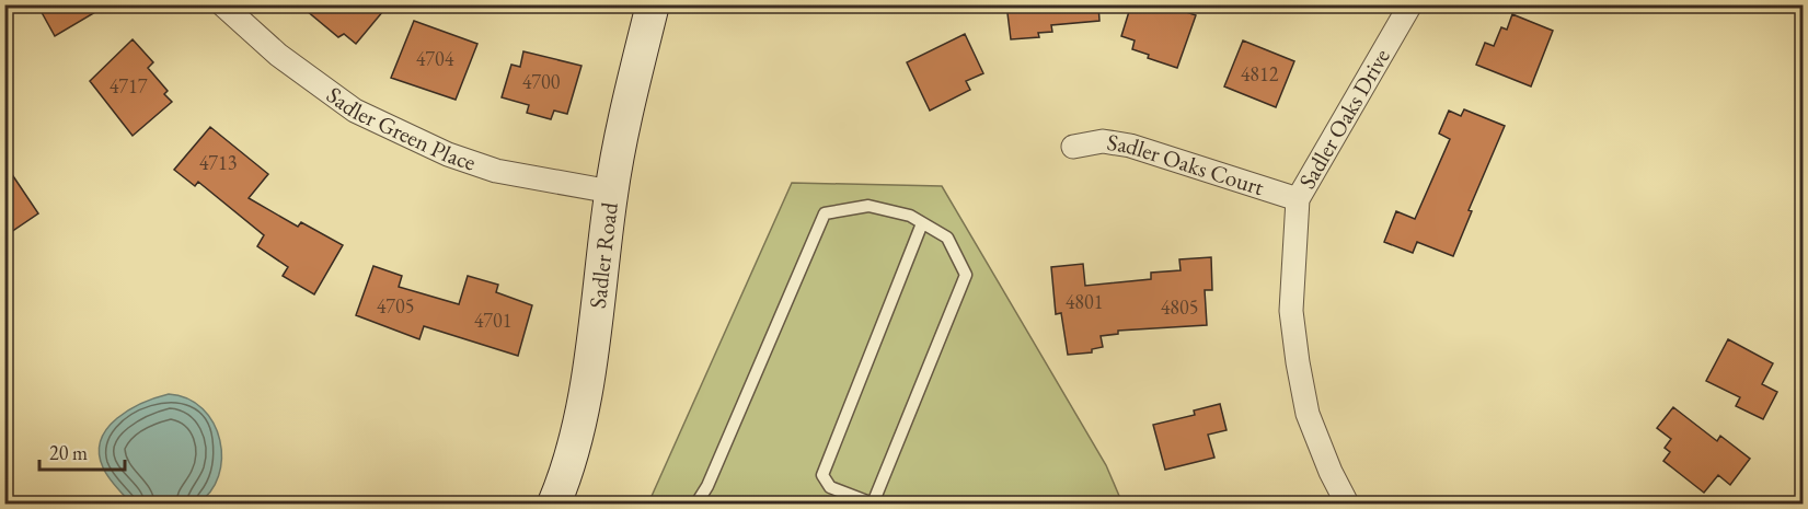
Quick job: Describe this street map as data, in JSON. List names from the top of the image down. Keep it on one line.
{"streets":{"street":["Sadler Oaks Drive","Sadler Green Place","Sadler Oaks Court","Sadler Road"]},"crossings":[["Sadler Oaks Drive","Sadler Oaks Court"],["Sadler Green Place","Sadler Road"]],"house_numbers":["4704","4812","4700","4717","4713","4801","4705","4805","4701"],"scale_bar":"20 m"}
